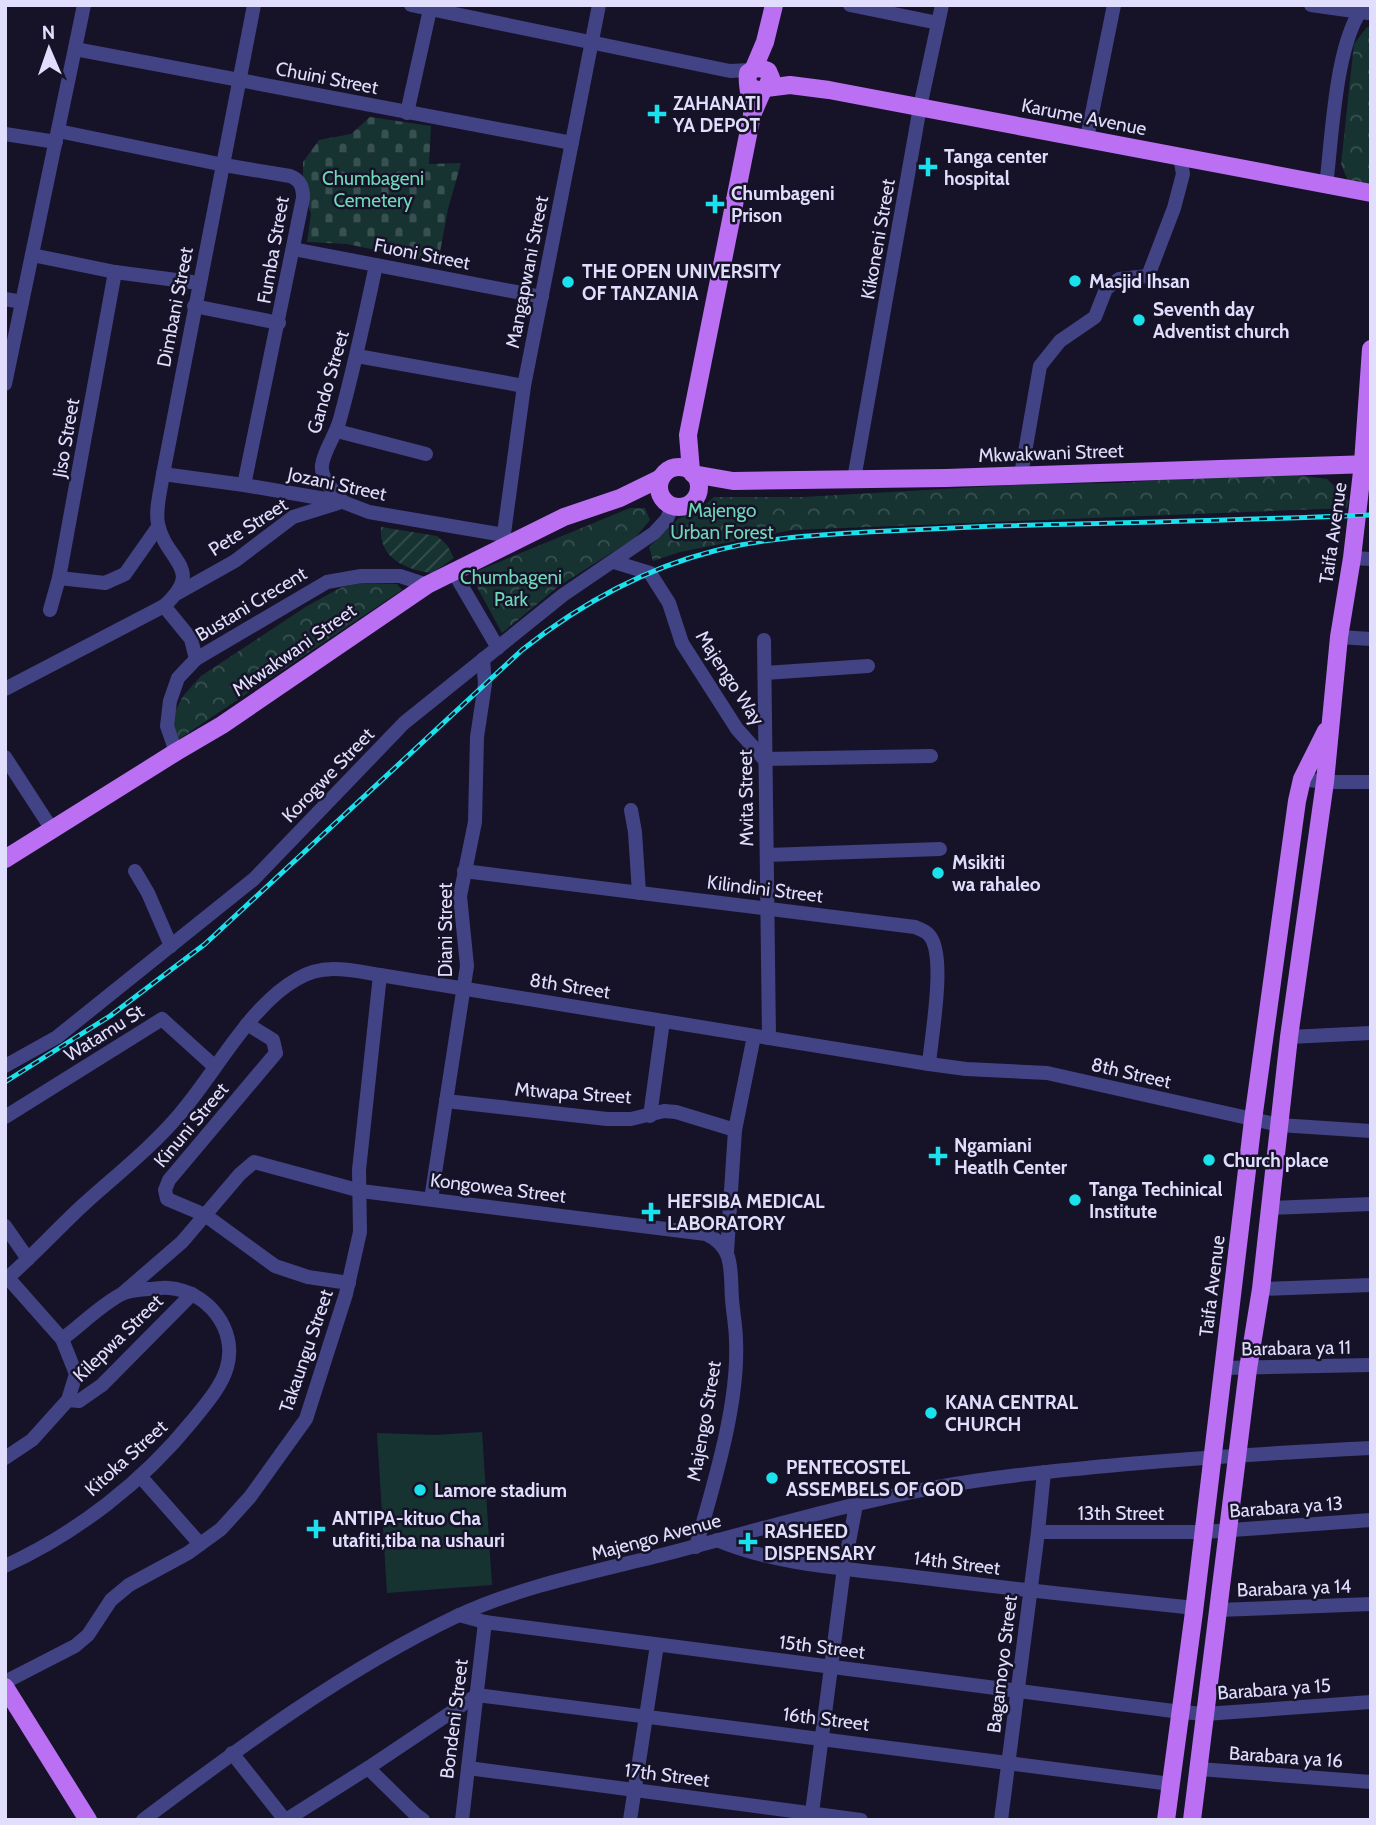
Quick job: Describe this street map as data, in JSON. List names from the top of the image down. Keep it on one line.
{"streets":{"main road":["Karume Avenue","Mkwakwani Street","Taifa Avenue"],"street":["Chuini Street","Kikoneni Street","Fumba Street","Fuoni Street","Mangapwani Street","Dimbani Street","Gando Street","Jiso Street","Jozani Street","Pete Street","Bustani Crecent","Majengo Way","Korogwe Street","Mvita Street","Kilindini Street","Diani Street","8th Street","Watamu St","Mtwapa Street","Kinuni Street","Kongowea Street","Kilepwa Street","Barabara ya 11","Takaungu Street","Majengo Street","Kitoka Street","Barabara ya 13","13th Street","Majengo Avenue","14th Street","Barabara ya 14","15th Street","Bagamoyo Street","Barabara ya 15","Bondeni Street","16th Street","Barabara ya 16","17th Street"]},"crossings":[["Chuini Street","Mangapwani Street"],["Chuini Street","Dimbani Street"],["Karume Avenue","Kikoneni Street"],["Kikoneni Street","Mkwakwani Street"],["Fumba Street","Fuoni Street"],["Fumba Street","Dimbani Street"],["Fumba Street","Jozani Street"],["Fuoni Street","Mangapwani Street"],["Fuoni Street","Gando Street"],["Mangapwani Street","Mkwakwani Street"],["Mangapwani Street","Jozani Street"],["Dimbani Street","Jozani Street"],["Gando Street","Jozani Street"],["Gando Street","Pete Street"],["Mkwakwani Street","Jozani Street"],["Mkwakwani Street","Taifa Avenue"],["Mkwakwani Street","Bustani Crecent"],["Jozani Street","Pete Street"],["Taifa Avenue","8th Street"],["Taifa Avenue","Barabara ya 11"],["Taifa Avenue","Barabara ya 13"],["Taifa Avenue","13th Street"],["Taifa Avenue","Majengo Avenue"],["Taifa Avenue","14th Street"],["Taifa Avenue","Barabara ya 14"],["Taifa Avenue","15th Street"],["Taifa Avenue","Barabara ya 15"],["Taifa Avenue","16th Street"],["Taifa Avenue","Barabara ya 16"],["Majengo Way","Korogwe Street"],["Majengo Way","Mvita Street"],["Korogwe Street","Diani Street"],["Mvita Street","Kilindini Street"],["Mvita Street","8th Street"],["Mvita Street","Majengo Street"],["Kilindini Street","Diani Street"],["Kilindini Street","8th Street"],["Diani Street","8th Street"],["Diani Street","Mtwapa Street"],["Diani Street","Kongowea Street"],["8th Street","Watamu St"],["8th Street","Kinuni Street"],["8th Street","Takaungu Street"],["8th Street","Majengo Street"],["Mtwapa Street","Majengo Street"],["Kinuni Street","Kongowea Street"],["Kinuni Street","Takaungu Street"],["Kongowea Street","Takaungu Street"],["Kongowea Street","Majengo Street"],["Kilepwa Street","Kitoka Street"],["Majengo Street","Majengo Avenue"],["Barabara ya 13","13th Street"],["13th Street","Bagamoyo Street"],["Majengo Avenue","14th Street"],["Majengo Avenue","15th Street"],["Majengo Avenue","Bagamoyo Street"],["14th Street","Bagamoyo Street"],["15th Street","Bagamoyo Street"],["15th Street","Barabara ya 15"],["15th Street","Bondeni Street"],["Bagamoyo Street","16th Street"],["Bondeni Street","16th Street"],["Bondeni Street","17th Street"]],"parks":["Chumbageni Cemetery","Majengo Urban Forest","Chumbageni Park"],"places":{"health":["ZAHANATI YA DEPOT","Tanga center hospital","Chumbageni Prison","Ngamiani Heatlh Center","HEFSIBA MEDICAL LABORATORY","ANTIPA-kituo Cha utafiti,tiba na ushauri","RASHEED DISPENSARY"],"other":["Masjid Ihsan","THE OPEN UNIVERSITY OF TANZANIA","Seventh day Adventist church","Msikiti wa rahaleo","Church place","Tanga Techinical Institute","KANA CENTRAL CHURCH","PENTECOSTEL ASSEMBELS OF GOD","Lamore stadium"]},"north":"top"}
